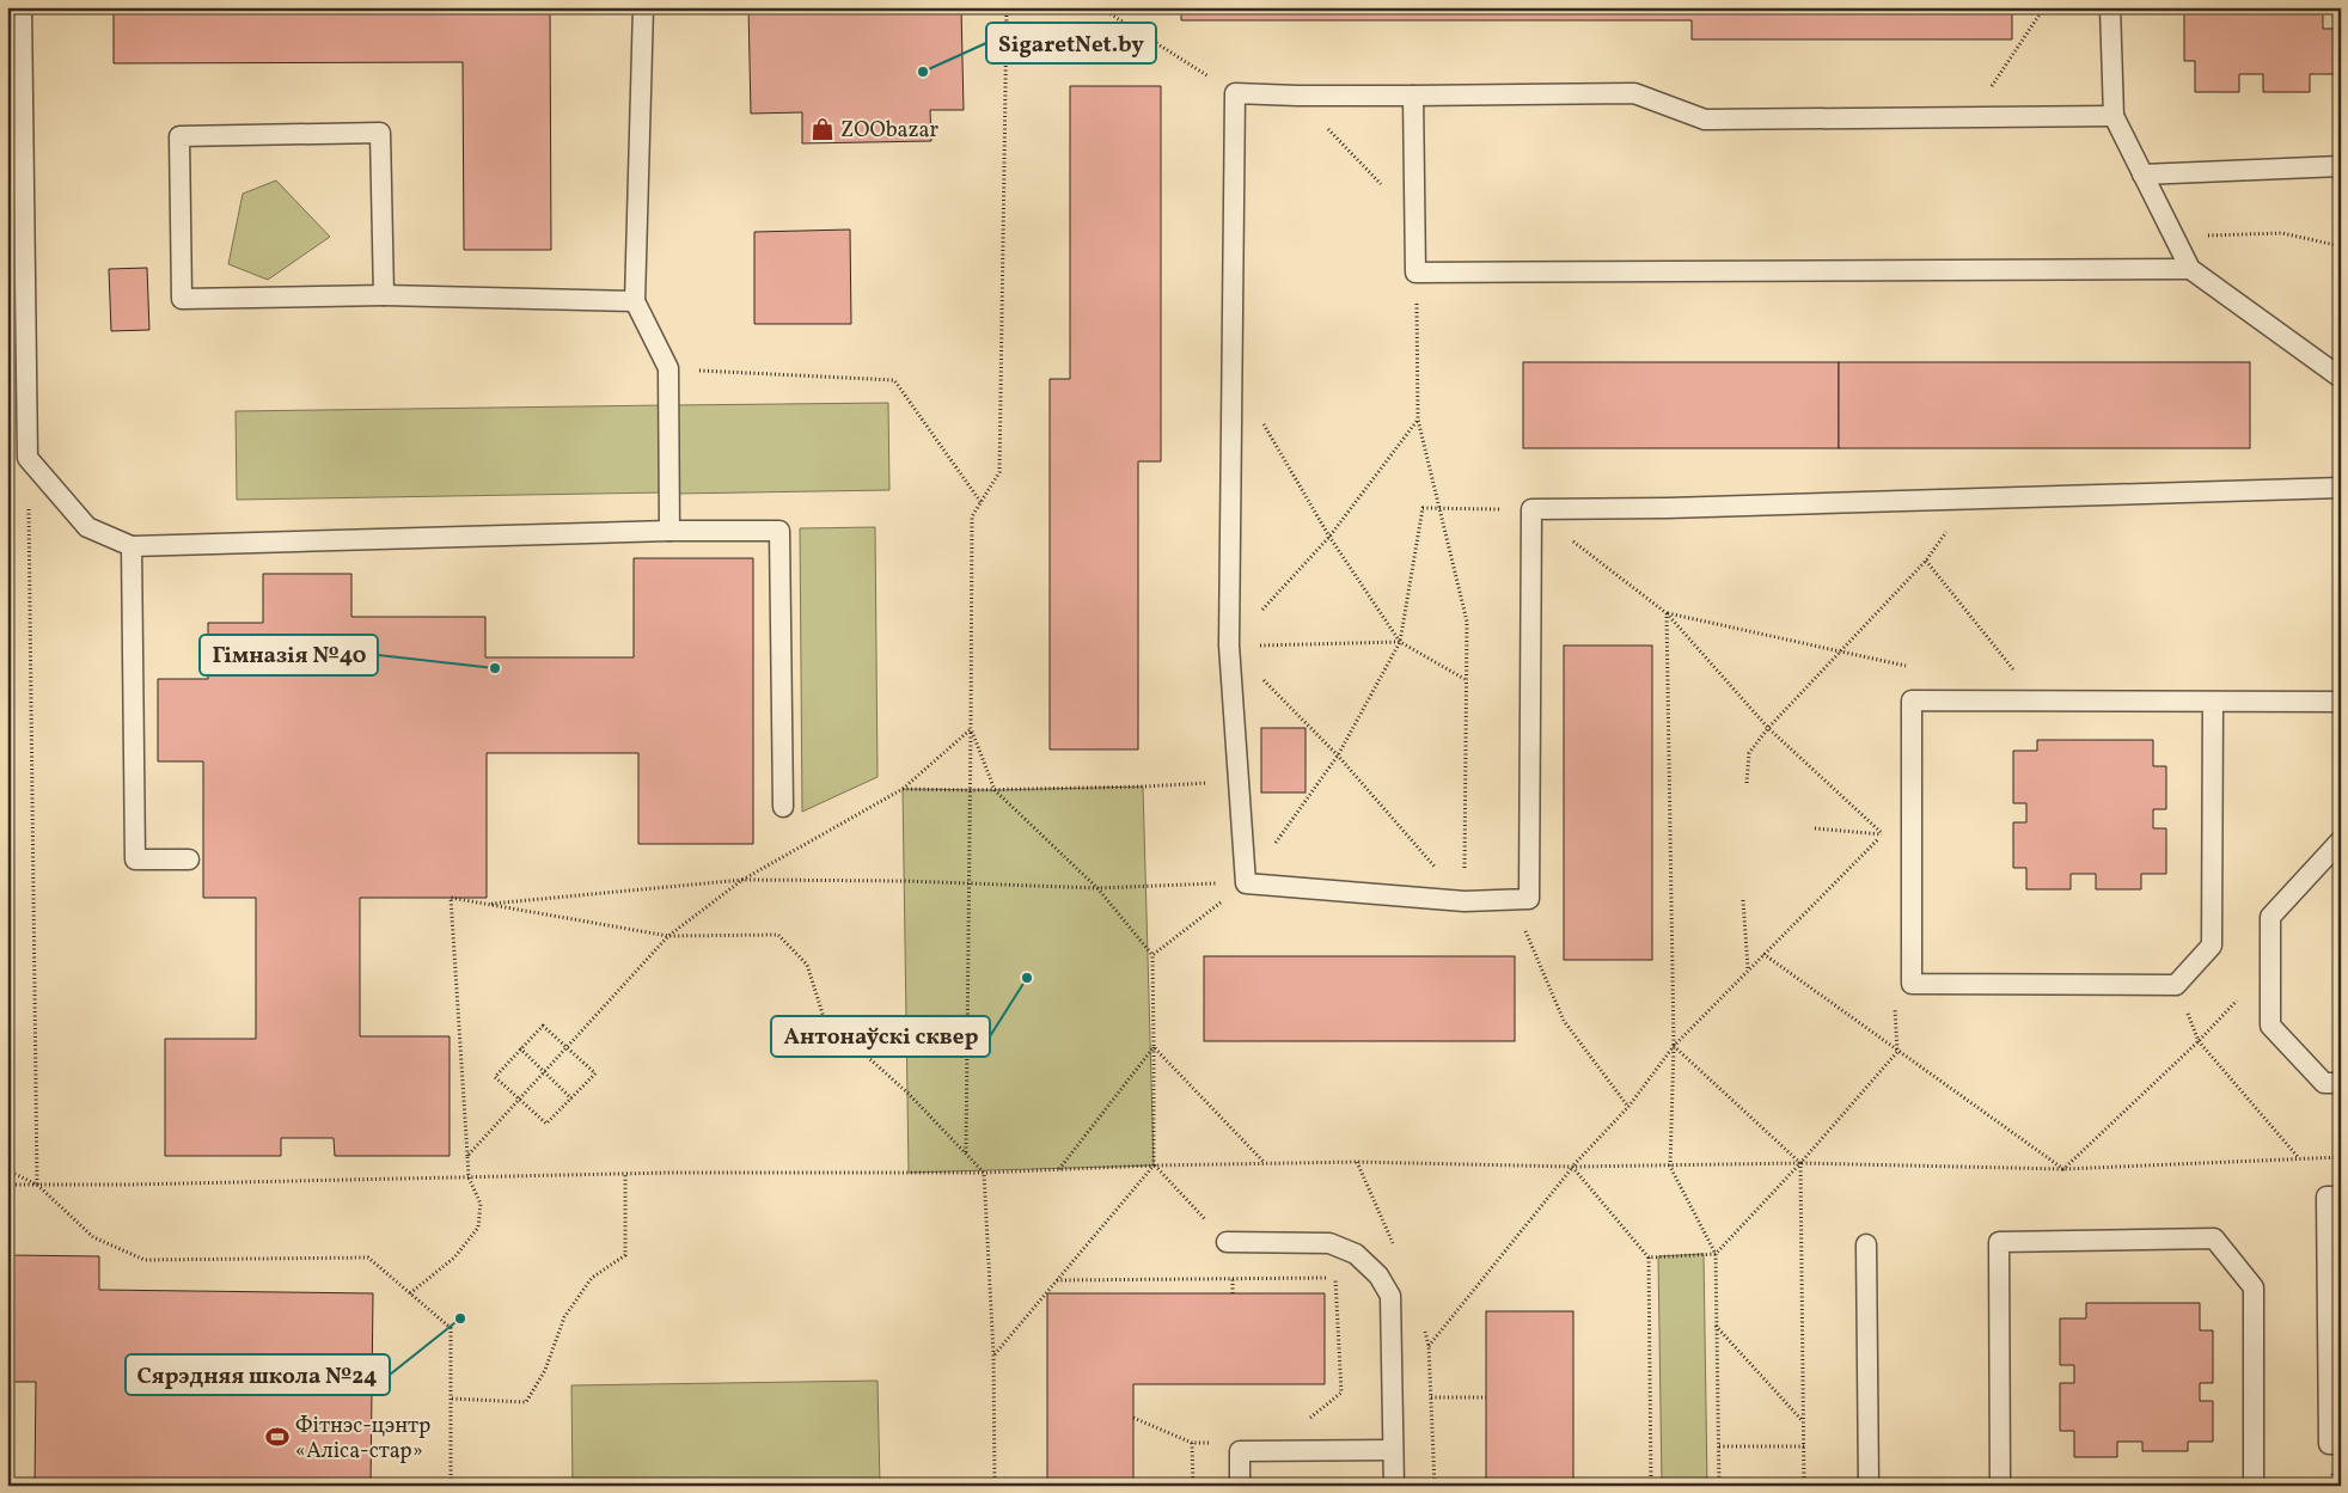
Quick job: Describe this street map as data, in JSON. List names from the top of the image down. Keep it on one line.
{"places":{"other":["SigaretNet.by","Гімназія №40","Антонаўскі сквер","Сярэдняя школа №24"],"shop":["ZOObazar"],"sports":["Фітнэс-цэнтр «Аліса-стар»"]}}
